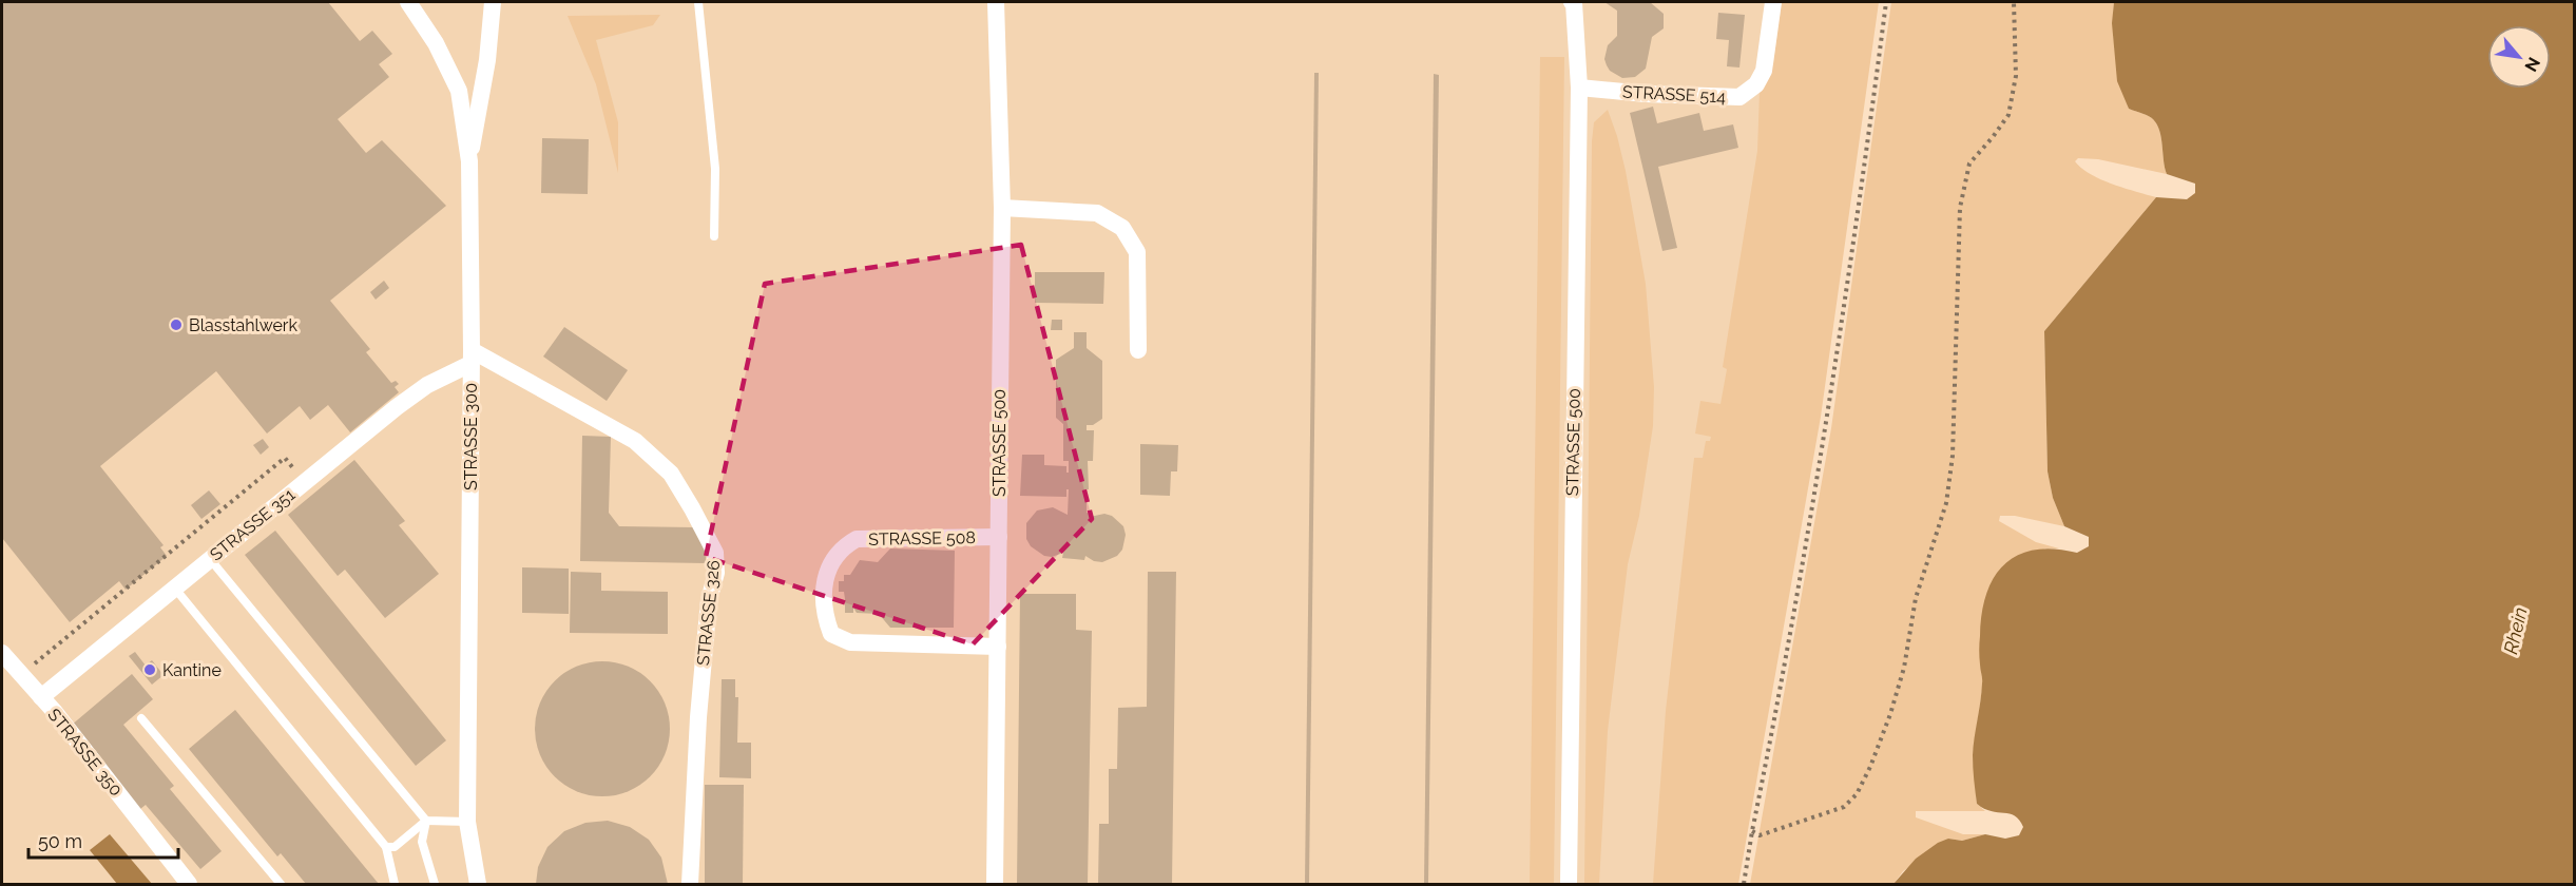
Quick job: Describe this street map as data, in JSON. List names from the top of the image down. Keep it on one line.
{"streets":{"street":["STRASSE 514","STRASSE 300","STRASSE 500","STRASSE 351","STRASSE 508","STRASSE 326","STRASSE 350"]},"crossings":[["STRASSE 514","STRASSE 500"],["STRASSE 300","STRASSE 351"],["STRASSE 300","STRASSE 326"],["STRASSE 500","STRASSE 508"],["STRASSE 351","STRASSE 326"],["STRASSE 351","STRASSE 350"]],"water":["Rhein"],"places":["Blasstahlwerk","Kantine"],"scale_bar":"50 m","north":"bottom right"}
